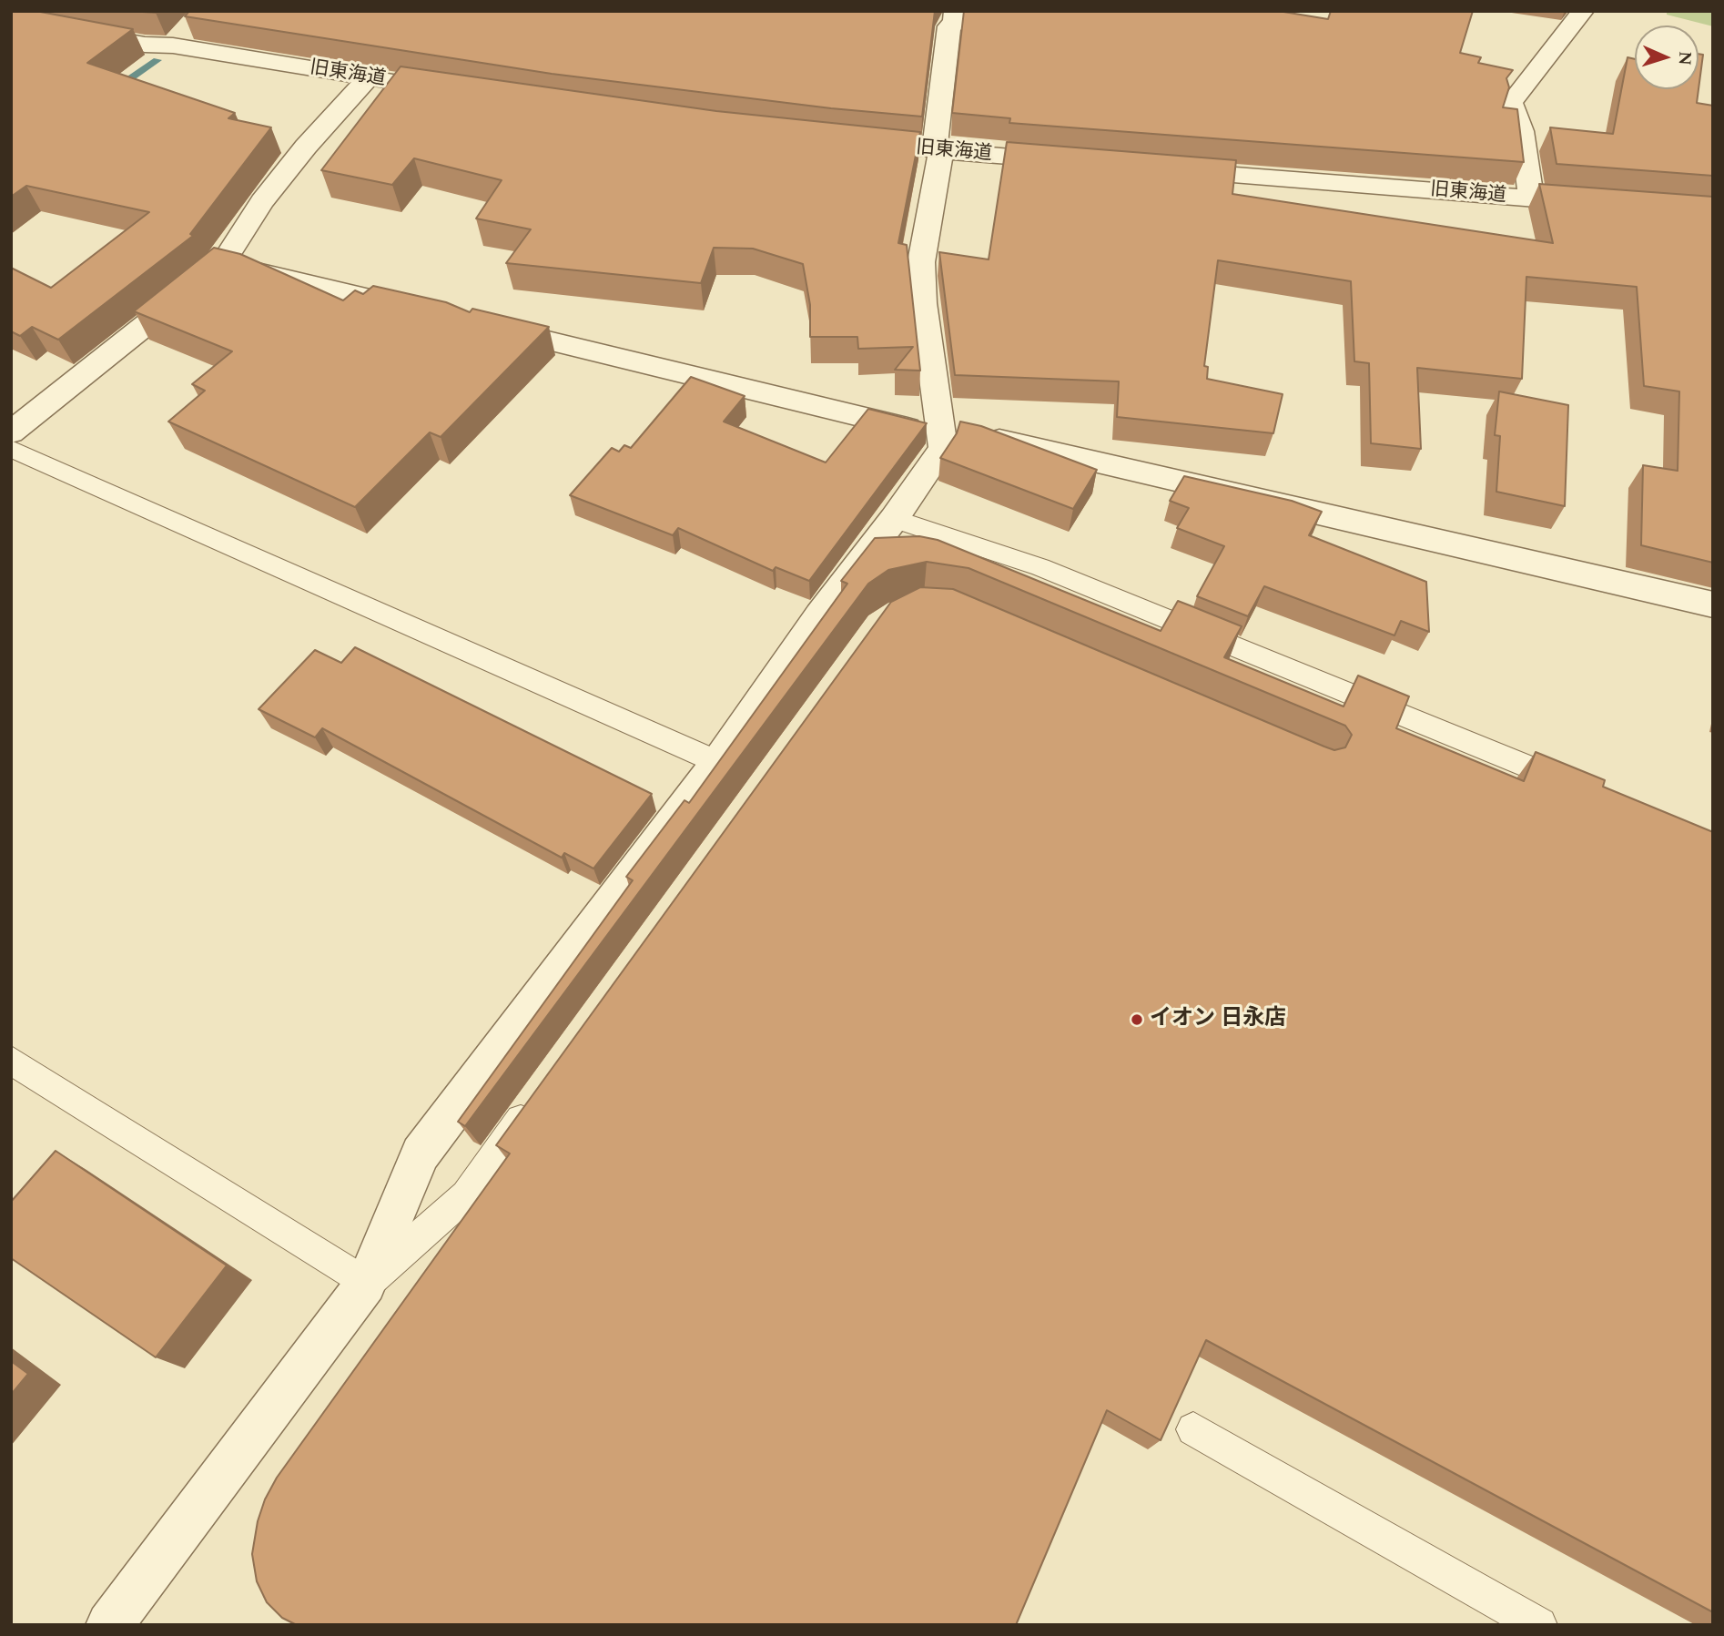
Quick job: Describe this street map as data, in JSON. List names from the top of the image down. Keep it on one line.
{"streets":{"street":["旧東海道"]},"places":["イオン 日永店"],"north":"right"}
